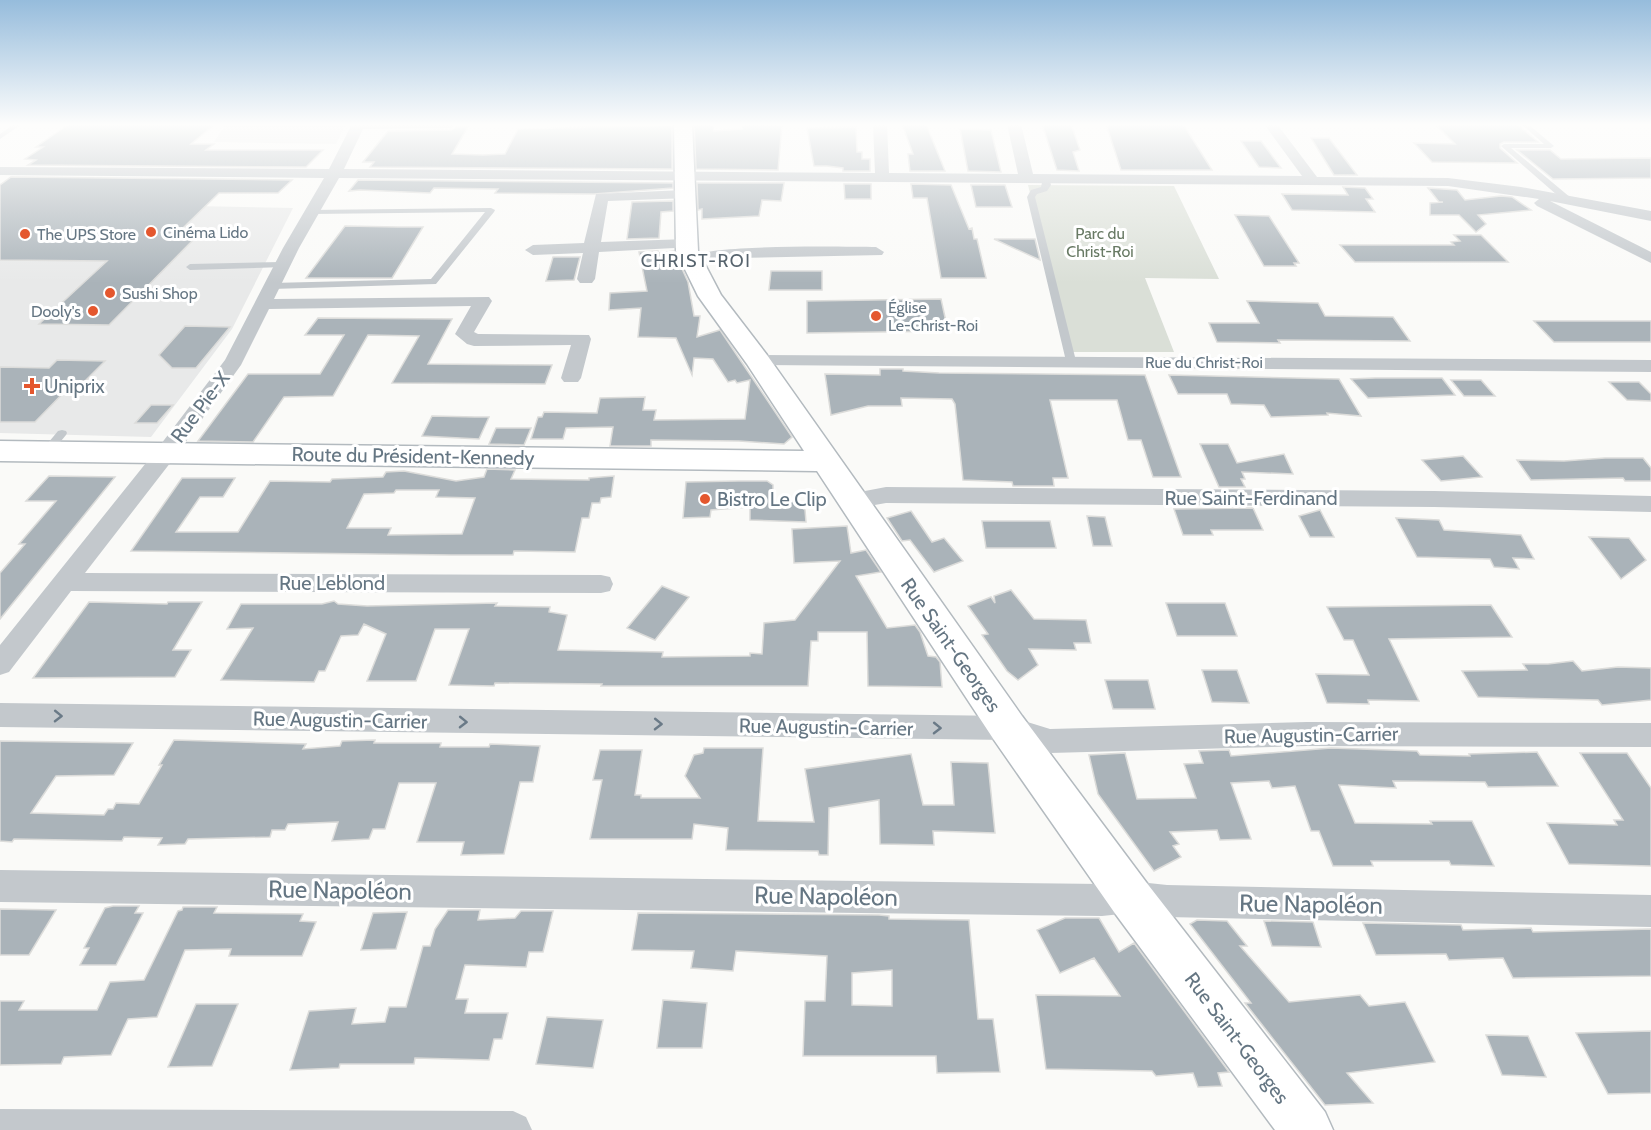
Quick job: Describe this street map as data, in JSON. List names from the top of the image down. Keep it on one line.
{"streets":{"street":["Rue du Christ-Roi","Rue Pie-X","Route du Président-Kennedy","Rue Saint-Ferdinand","Rue Leblond","Rue Saint-Georges","Rue Augustin-Carrier","Rue Napoléon"]},"crossings":[["Rue du Christ-Roi","Rue Saint-Georges"],["Rue Pie-X","Route du Président-Kennedy"],["Rue Pie-X","Rue Leblond"],["Route du Président-Kennedy","Rue Saint-Georges"],["Rue Saint-Ferdinand","Rue Saint-Georges"],["Rue Saint-Georges","Rue Augustin-Carrier"],["Rue Saint-Georges","Rue Napoléon"]],"one_way":["Rue Augustin-Carrier"],"districts":["CHRIST-ROI"],"parks":["Parc du Christ-Roi"],"places":{"other":["Cinéma Lido","The UPS Store","Sushi Shop","Dooly's","Église Le-Christ-Roi","Bistro Le Clip"],"health":["Uniprix"]}}
